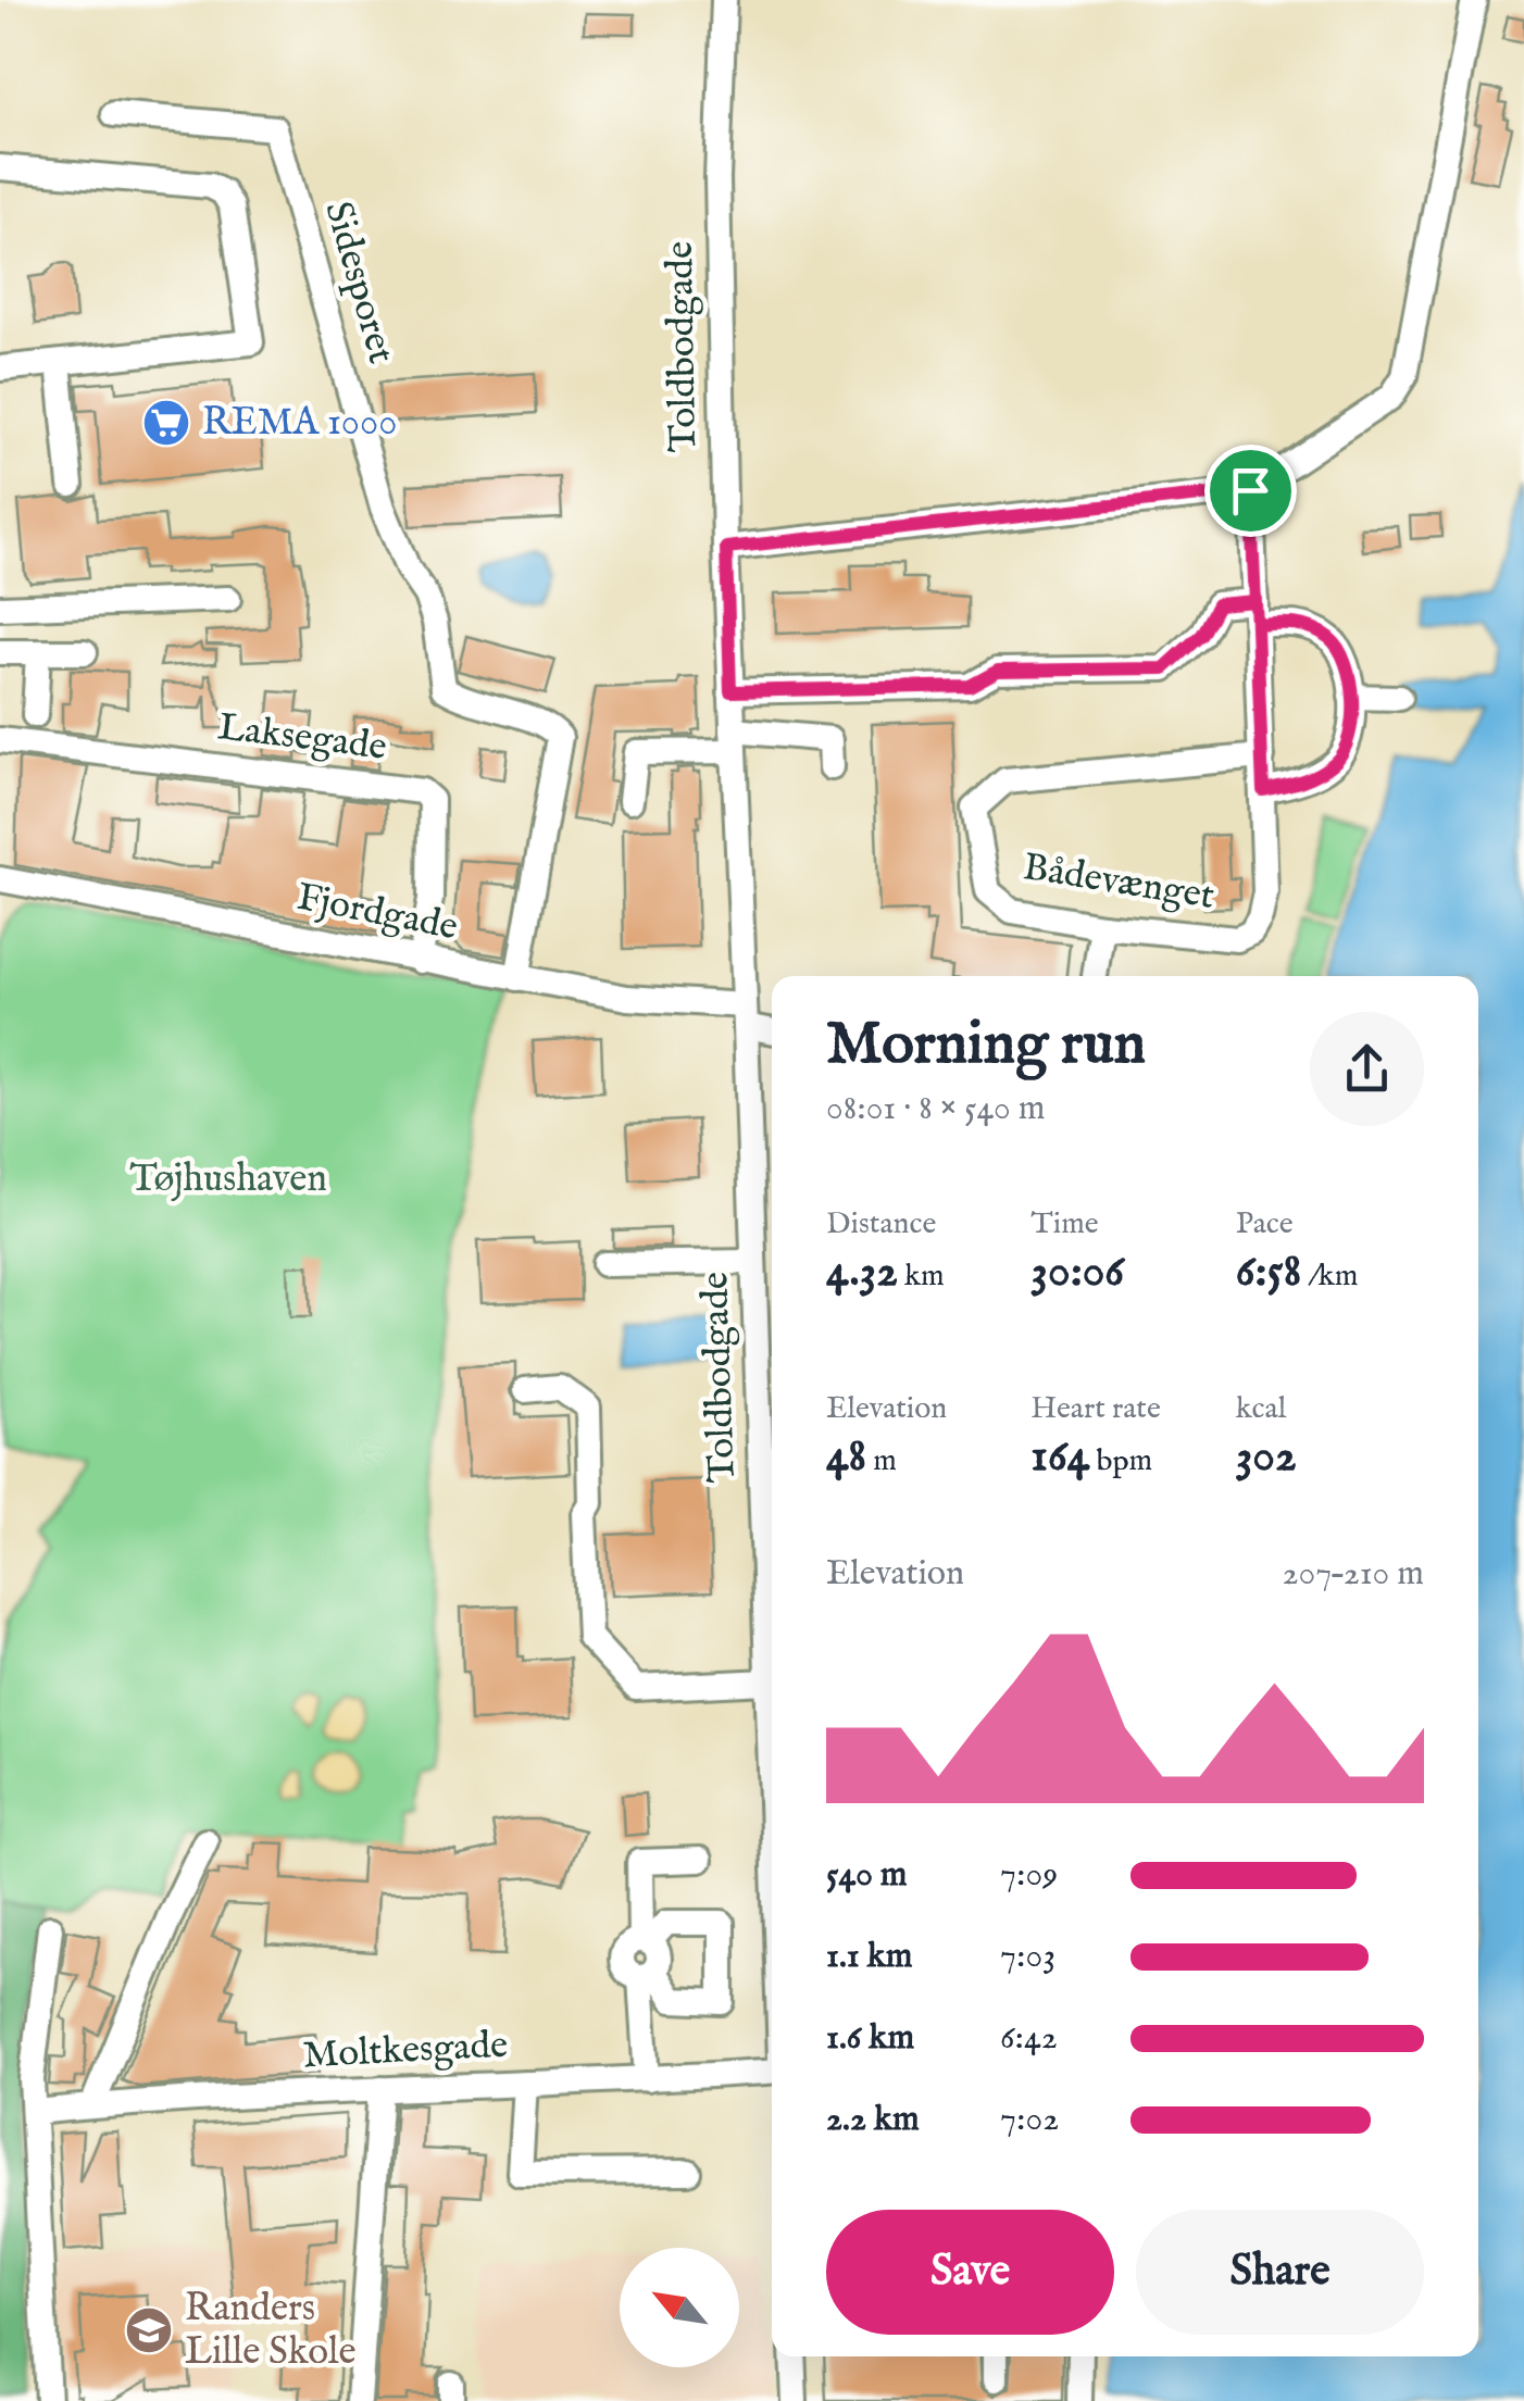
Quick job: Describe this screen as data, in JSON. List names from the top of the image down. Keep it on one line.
{"streets":{"street":["Sidesporet","Toldbodgade","Laksegade","Bådevænget","Fjordgade","Moltkesgade"]},"crossings":[["Sidesporet","Fjordgade"],["Toldbodgade","Fjordgade"],["Laksegade","Fjordgade"]],"parks":["Tøjhushaven"],"places":{"supermarket":["REMA 1000"],"school or university":["Randers Lille Skole"]},"north":"top left","page":{"heading":["Morning run","08:01 · 8 × 540 m"],"stats":[["Distance","4.32 km"],["Time","30:06"],["Pace","6:58 /km"],["Elevation","48 m"],["Heart rate","164 bpm"],["kcal","302"]],"chart":["Elevation","207–210 m"],"list":[{"name":"540 m","note":"7:09"},{"name":"1.1 km","note":"7:03"},{"name":"1.6 km","note":"6:42"},{"name":"2.2 km","note":"7:02"}],"buttons":["Save","Share"]}}
